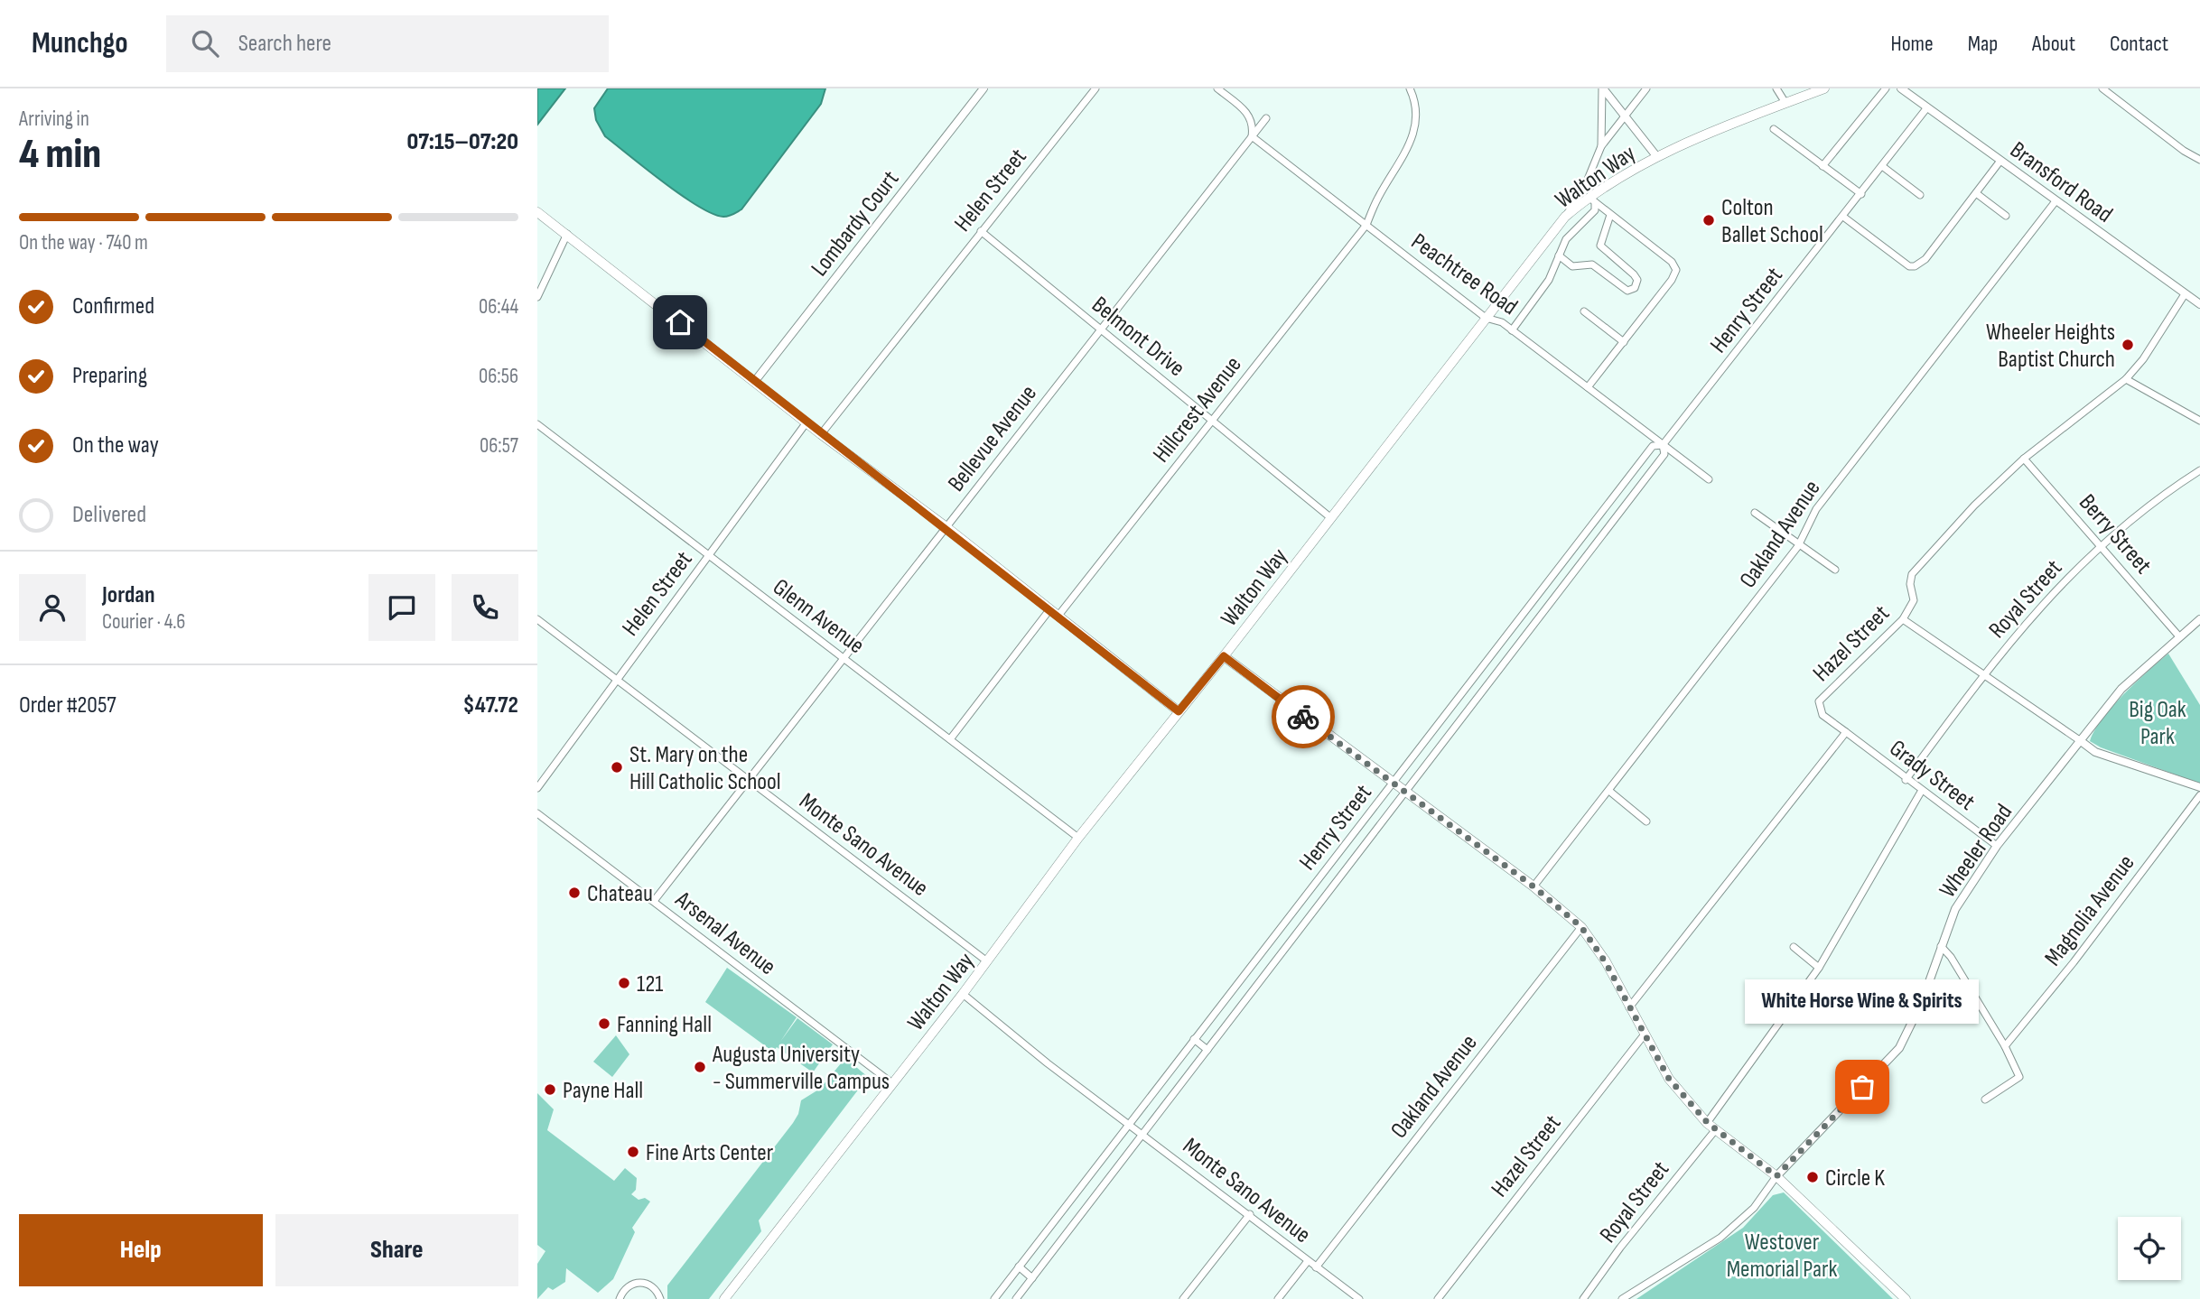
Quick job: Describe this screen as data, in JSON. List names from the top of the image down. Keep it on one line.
{"streets":{"main road":["Walton Way"],"street":["Bransford Road","Helen Street","Lombardy Court","Peachtree Road","Henry Street","Belmont Drive","Hillcrest Avenue","Bellevue Avenue","Oakland Avenue","Berry Street","Royal Street","Glenn Avenue","Hazel Street","Grady Street","Monte Sano Avenue","Wheeler Road","Magnolia Avenue","Arsenal Avenue"]},"crossings":[["Walton Way","Peachtree Road"],["Walton Way","Belmont Drive"],["Walton Way","Glenn Avenue"],["Walton Way","Monte Sano Avenue"],["Walton Way","Arsenal Avenue"],["Bransford Road","Henry Street"],["Bransford Road","Oakland Avenue"],["Bransford Road","Hazel Street"],["Helen Street","Belmont Drive"],["Helen Street","Glenn Avenue"],["Helen Street","Monte Sano Avenue"],["Peachtree Road","Henry Street"],["Peachtree Road","Hillcrest Avenue"],["Peachtree Road","Bellevue Avenue"],["Henry Street","Monte Sano Avenue"],["Belmont Drive","Hillcrest Avenue"],["Belmont Drive","Bellevue Avenue"],["Bellevue Avenue","Glenn Avenue"],["Bellevue Avenue","Monte Sano Avenue"],["Bellevue Avenue","Arsenal Avenue"],["Oakland Avenue","Monte Sano Avenue"],["Berry Street","Royal Street"],["Berry Street","Hazel Street"],["Berry Street","Wheeler Road"],["Royal Street","Grady Street"],["Hazel Street","Grady Street"],["Grady Street","Wheeler Road"]],"parks":["Big Oak Park","Westover Memorial Park"],"places":["Colton Ballet School","Wheeler Heights Baptist Church","St. Mary on the Hill Catholic School","Chateau","121","Fanning Hall","Augusta University - Summerville Campus","White Horse Wine & Spirits","Payne Hall","Fine Arts Center","Circle K"],"page":{"header":"Munchgo","search":"Search here","nav":["Home","Map","About","Contact"],"heading":["4 min","Arriving in","07:15–07:20"],"panel":["Jordan","Courier · 4.6","Order #2057","$47.72"],"bar":"On the way · 740 m","list":[["Confirmed","06:44"],["Preparing","06:56"],["On the way","06:57"],"Delivered"],"bubble":"White Horse Wine & Spirits","buttons":["Help","Share"]}}
